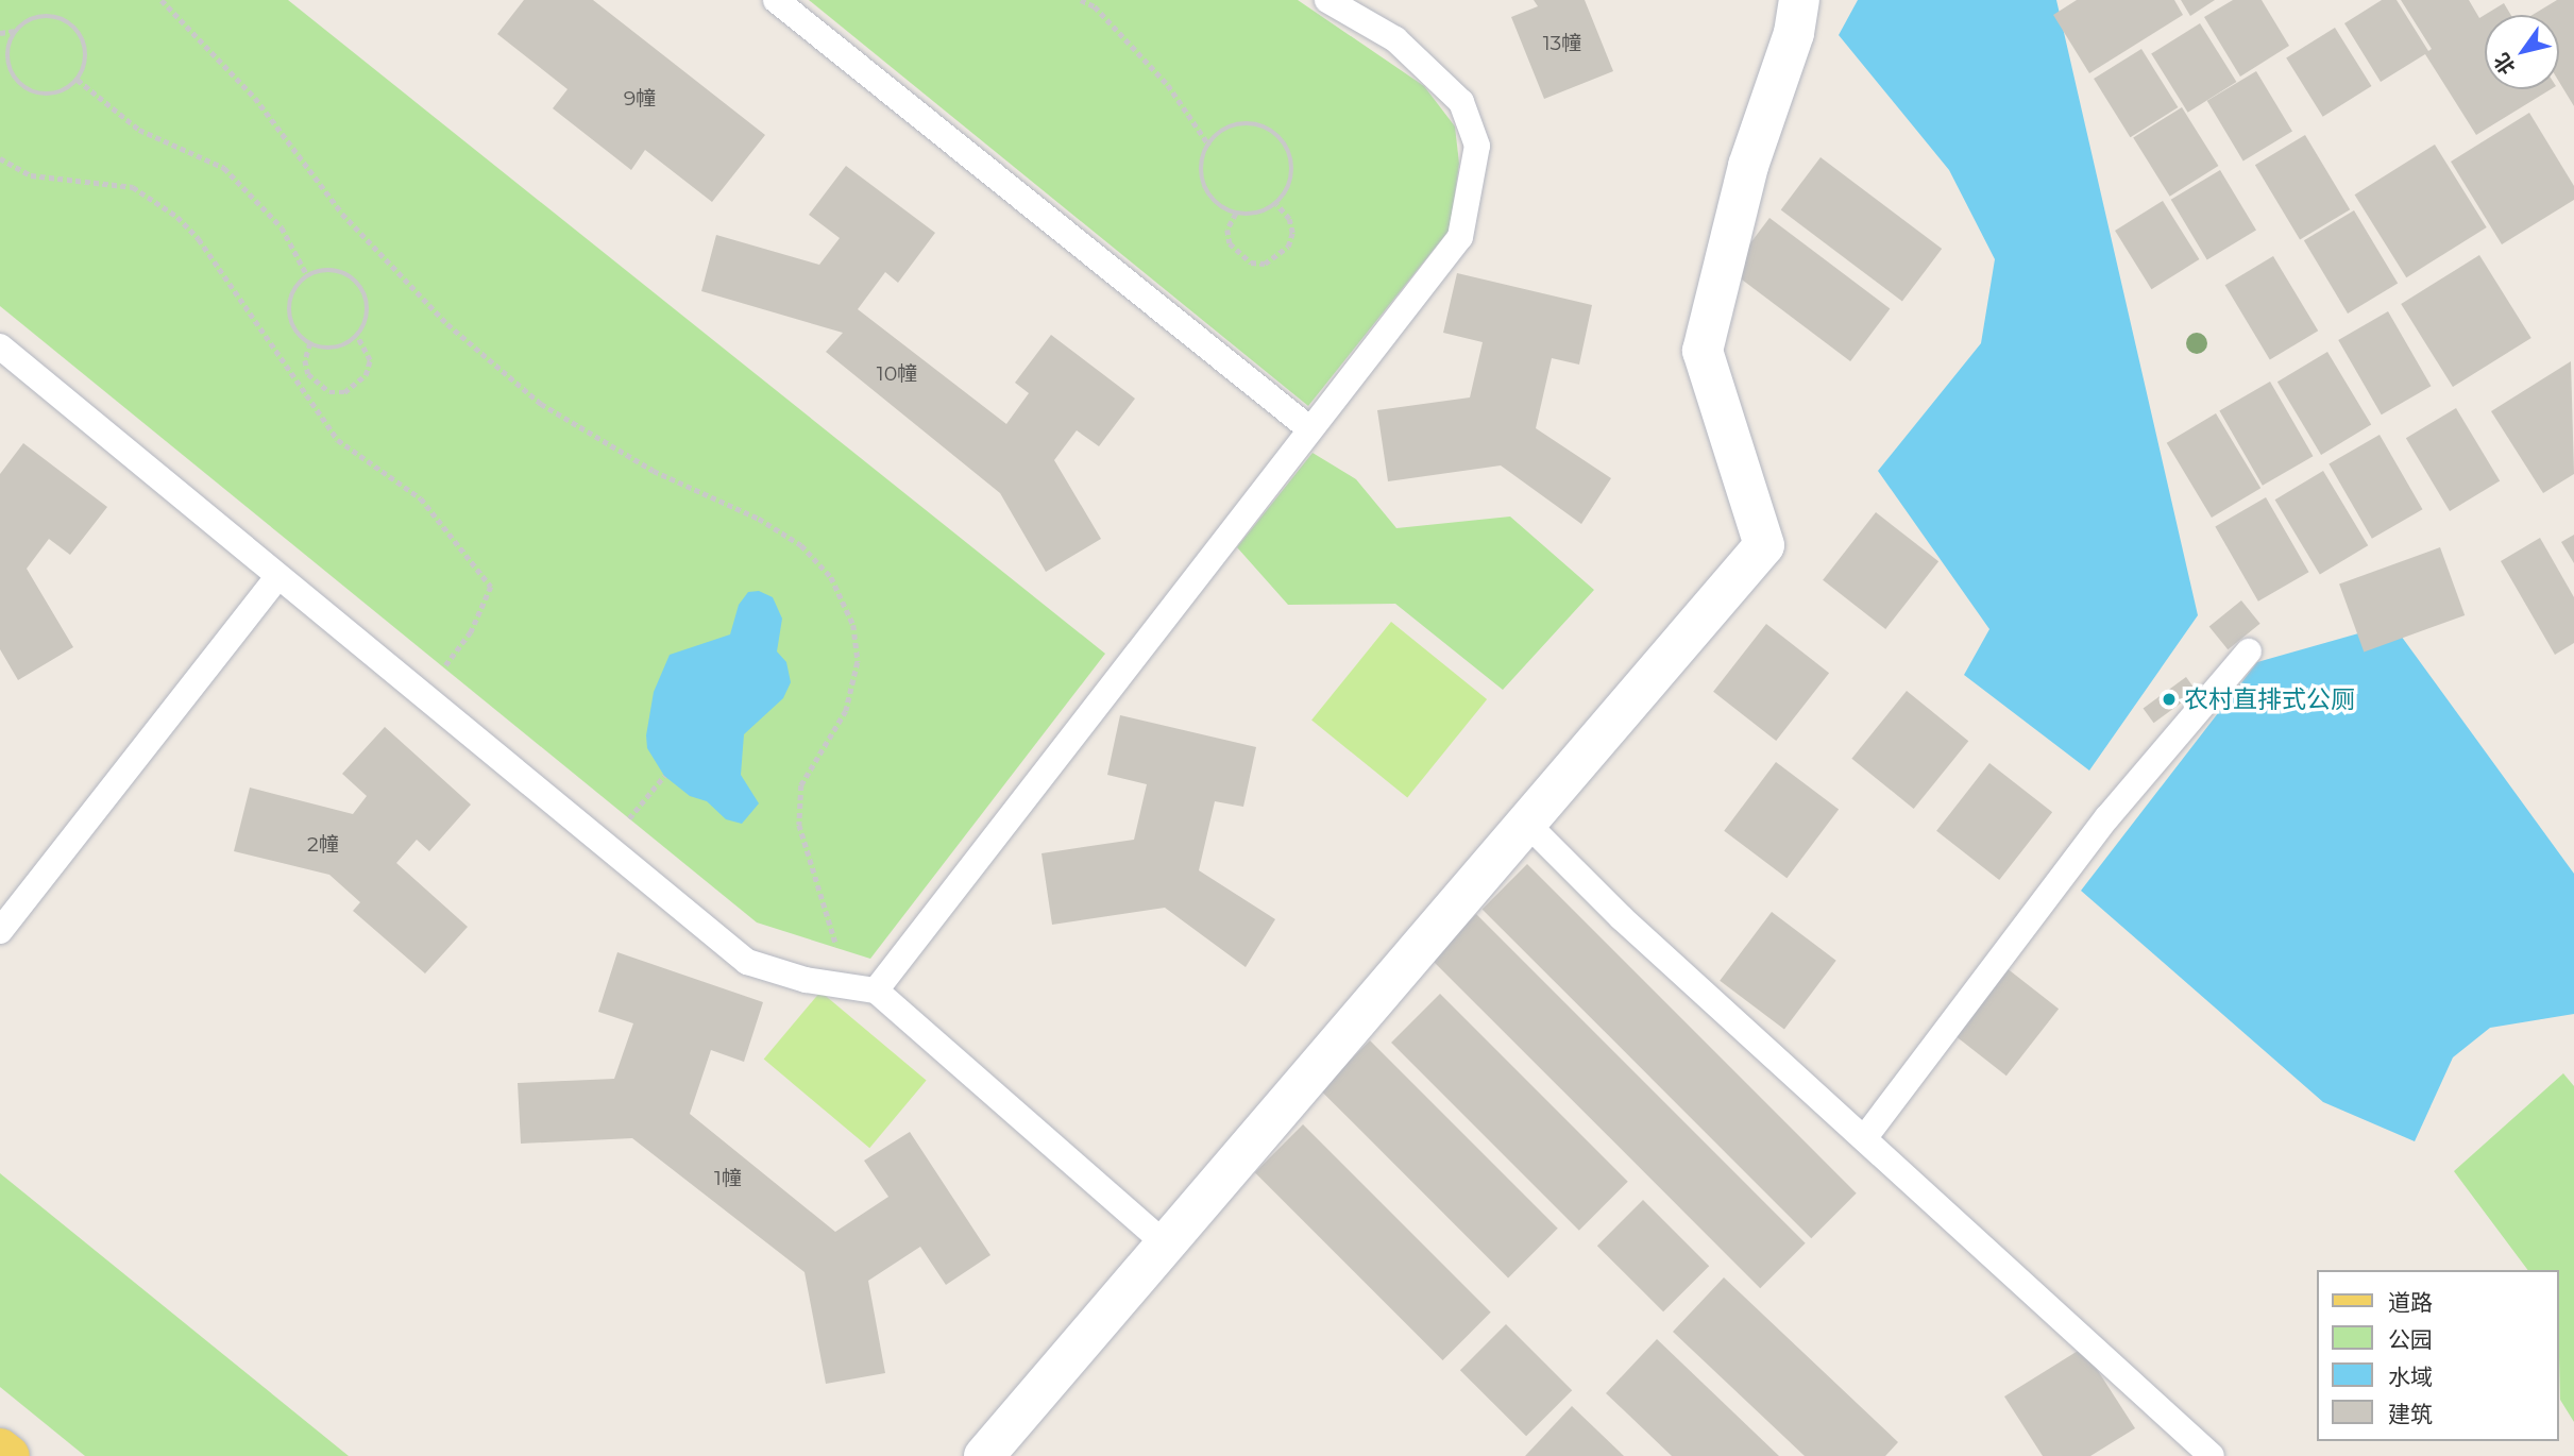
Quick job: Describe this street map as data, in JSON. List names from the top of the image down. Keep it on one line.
{"places":["农村直排式公厕"],"house_numbers":["13幢","9幢","10幢","2幢","1幢"],"legend":["道路","公园","水域","建筑"],"north":"bottom left"}
